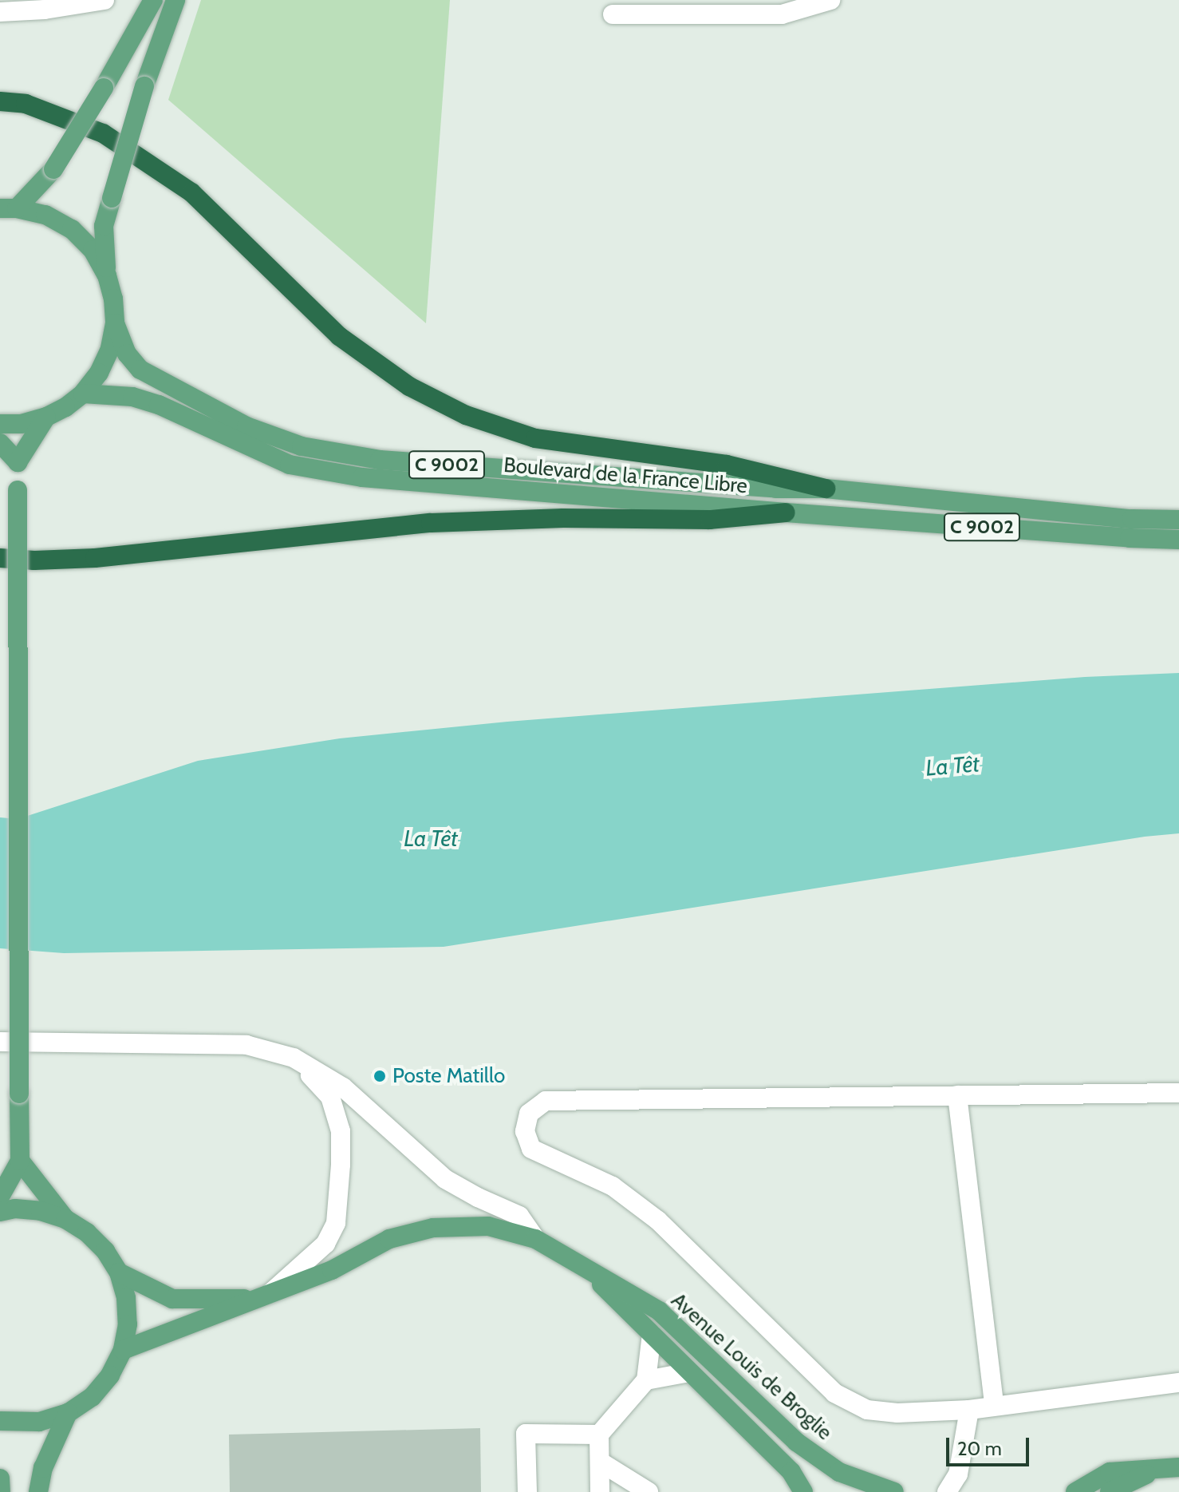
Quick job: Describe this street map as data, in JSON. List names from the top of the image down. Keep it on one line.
{"streets":{"main road":["C 9002","Boulevard de la France Libre","Avenue Louis de Broglie"]},"water":["La Têt"],"places":["Poste Matillo"],"scale_bar":"20 m"}
